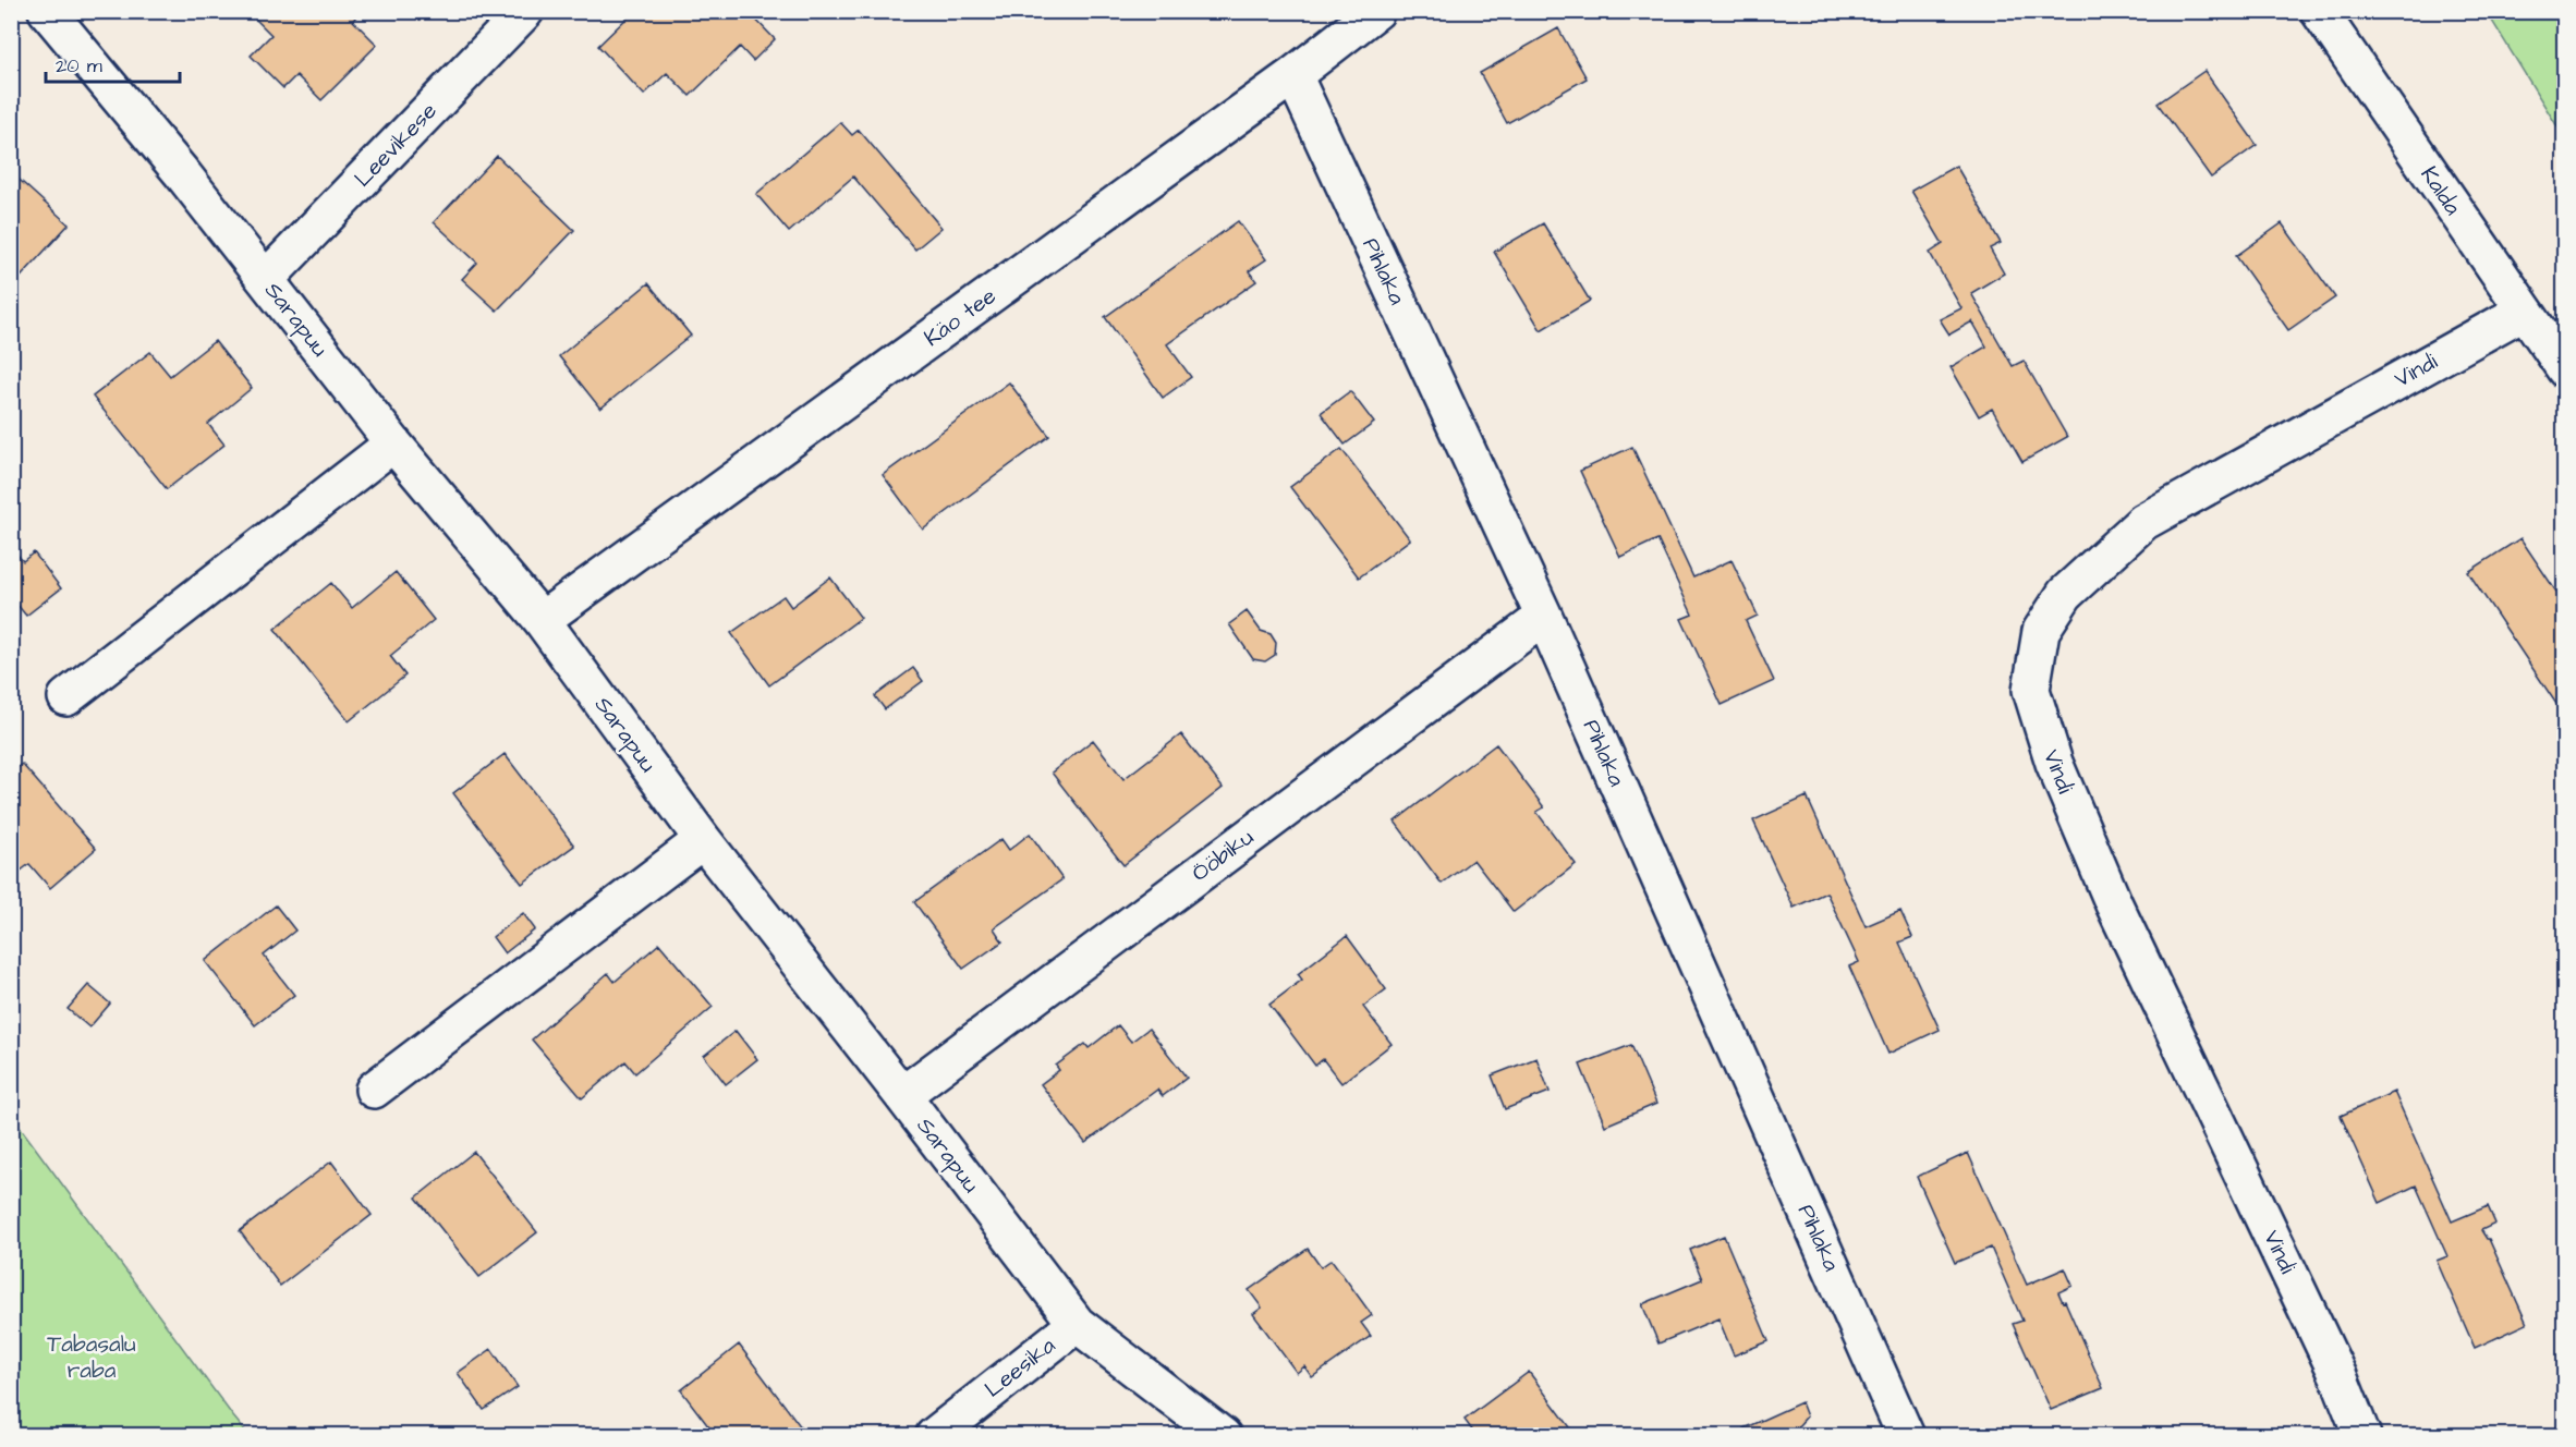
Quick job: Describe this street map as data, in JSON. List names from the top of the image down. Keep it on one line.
{"streets":{"street":["Leevikese","Kalda","Pihlaka","Käo tee","Sarapuu","Vindi","Ööbiku","Leesika"]},"crossings":[["Leevikese","Sarapuu"],["Kalda","Vindi"],["Pihlaka","Käo tee"],["Pihlaka","Ööbiku"],["Käo tee","Sarapuu"],["Sarapuu","Ööbiku"],["Sarapuu","Leesika"]],"parks":["Tabasalu raba"],"scale_bar":"20 m"}
